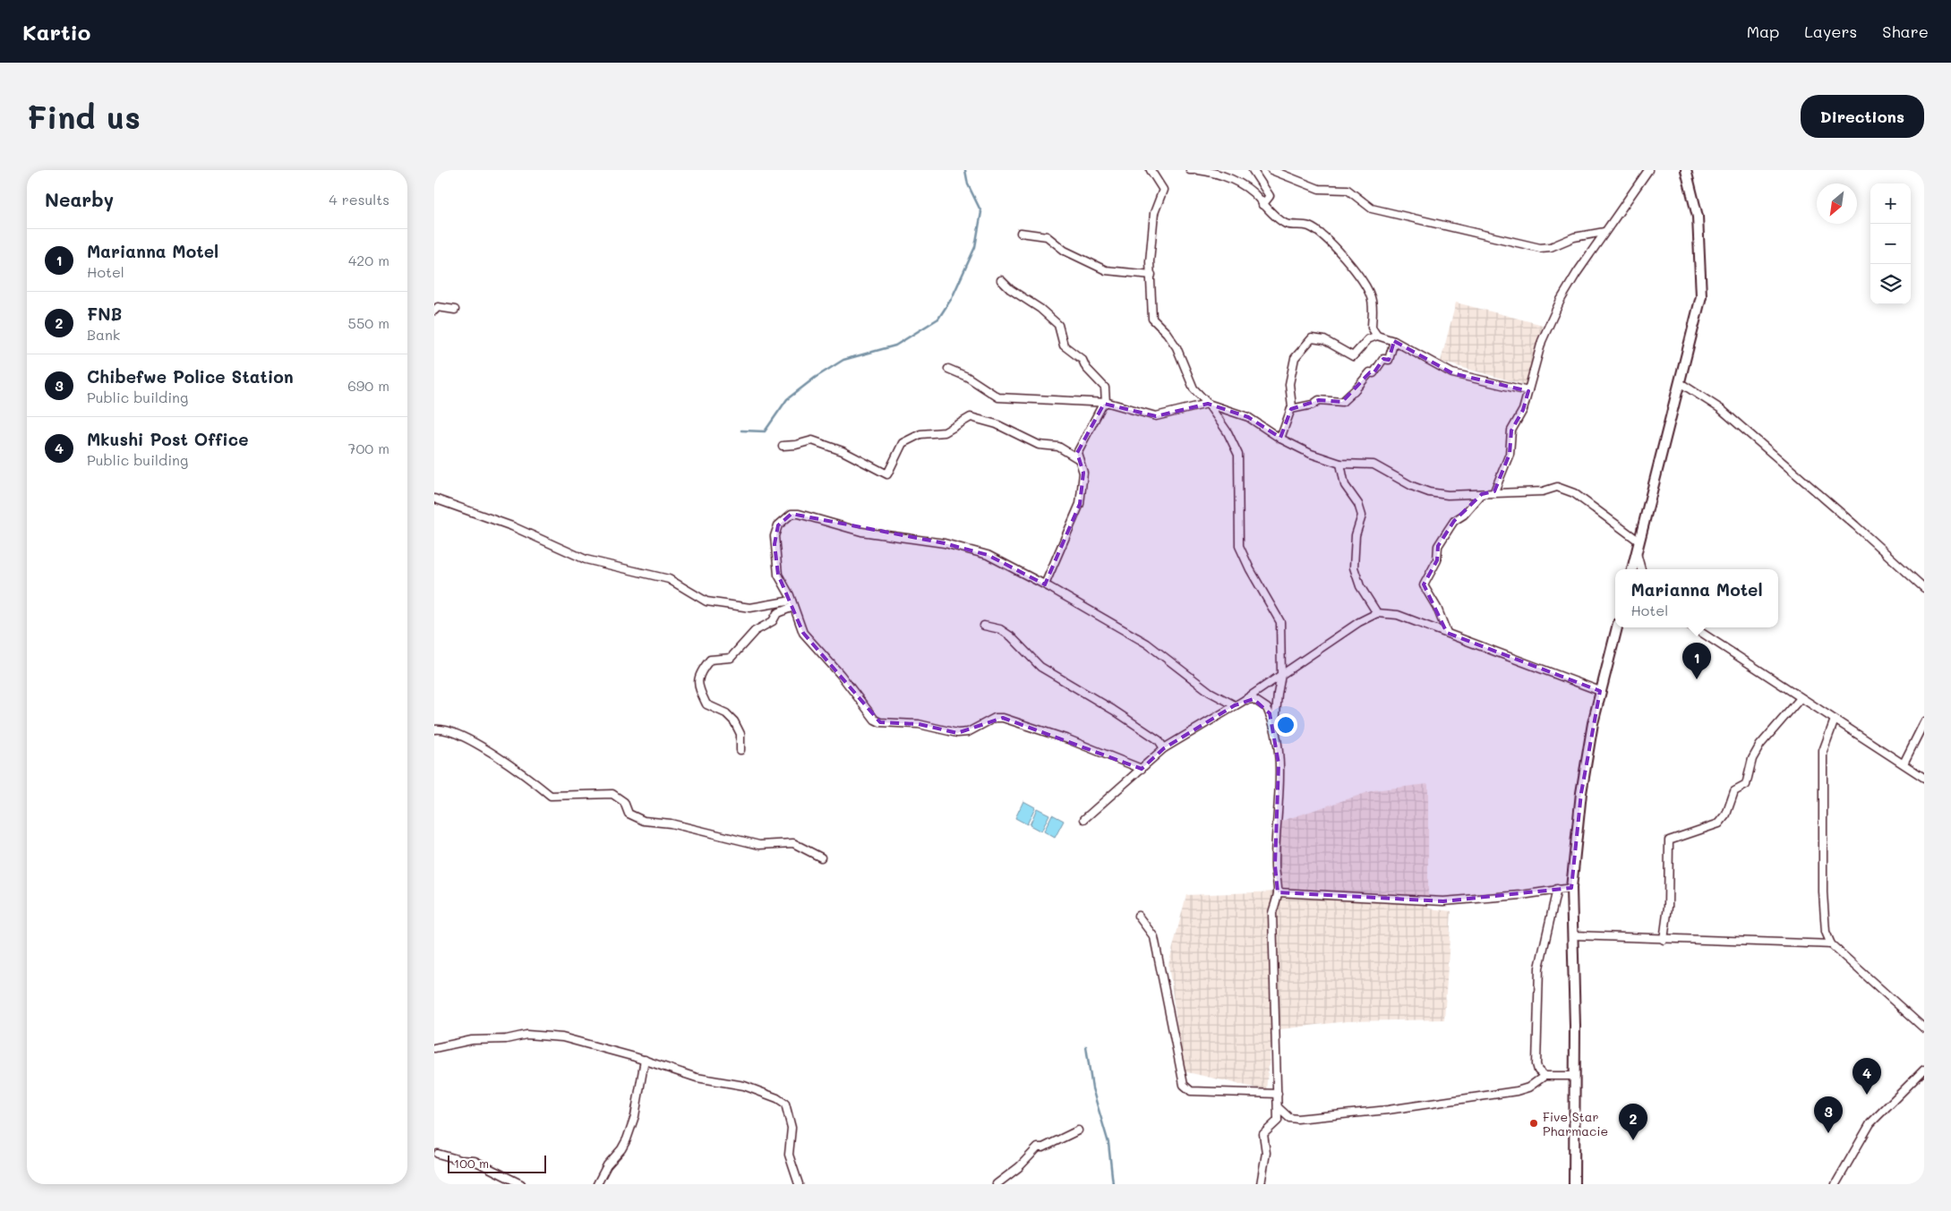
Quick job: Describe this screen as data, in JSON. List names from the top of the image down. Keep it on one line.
{"places":["Five Star Pharmacie"],"scale_bar":"100 m","north":"bottom left","page":{"header":"Kartio","nav":["Map","Layers","Share"],"buttons":"Directions","title":"Find us","heading":["Nearby","4 results"],"map_buttons":["+","−"],"list":[{"mark":"1","name":"Marianna Motel","note":"Hotel","value":"420 m"},{"mark":"2","name":"FNB","note":"Bank","value":"550 m"},{"mark":"3","name":"Chibefwe Police Station","note":"Public building","value":"690 m"},{"mark":"4","name":"Mkushi Post Office","note":"Public building","value":"700 m"}],"popup":["Marianna Motel","Hotel"],"pins":["1","4","3","2"],"scale":"100 m"}}
